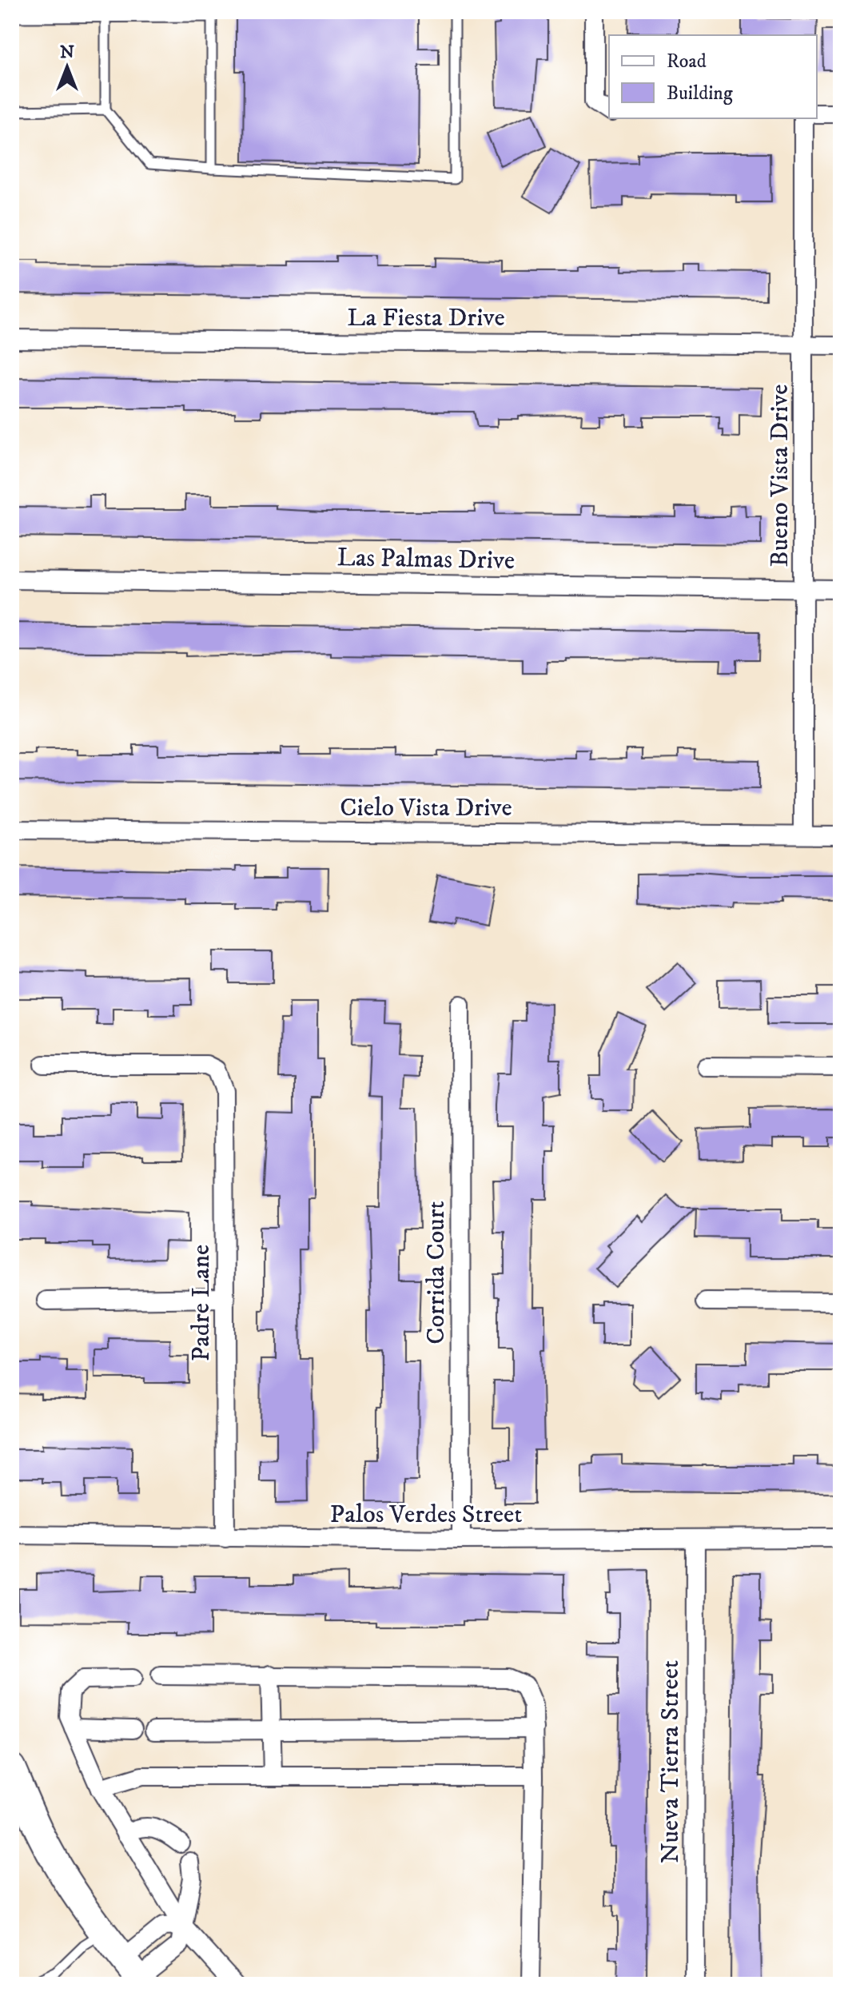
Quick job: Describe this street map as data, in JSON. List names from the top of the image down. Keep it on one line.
{"streets":{"street":["La Fiesta Drive","Bueno Vista Drive","Las Palmas Drive","Cielo Vista Drive","Corrida Court","Padre Lane","Palos Verdes Street","Nueva Tierra Street"]},"crossings":[["La Fiesta Drive","Bueno Vista Drive"],["Bueno Vista Drive","Las Palmas Drive"],["Bueno Vista Drive","Cielo Vista Drive"],["Corrida Court","Palos Verdes Street"],["Padre Lane","Palos Verdes Street"],["Palos Verdes Street","Nueva Tierra Street"]],"legend":["Road","Building"],"north":"top"}
